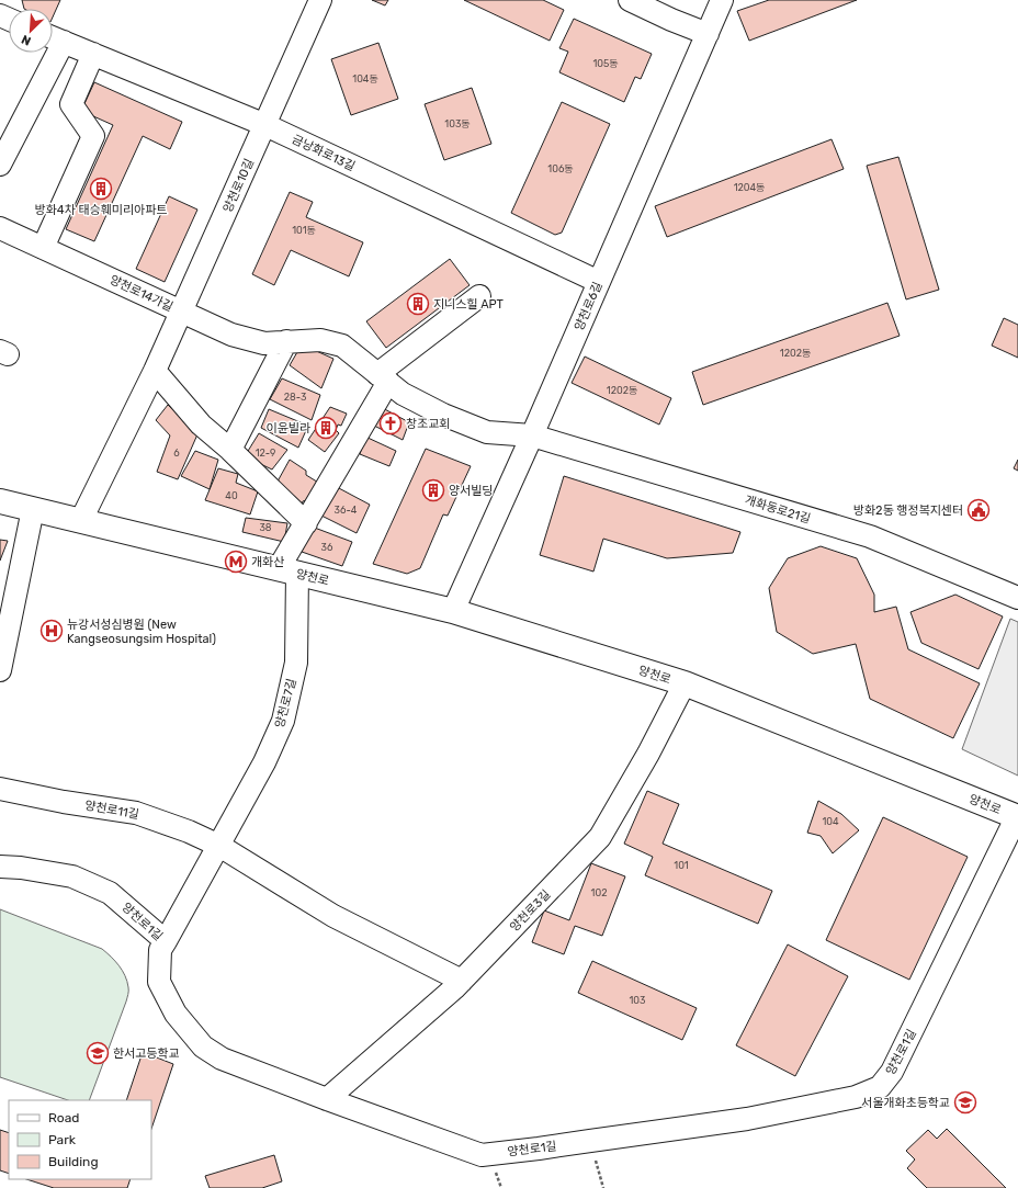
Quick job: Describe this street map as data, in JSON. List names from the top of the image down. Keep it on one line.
{"streets":{"main road":["양천로"],"street":["금낭화로13길","양천로10길","양천로14가길","양천로6길","개화동로21길","양천로7길","양천로11길","양천로3길","양천로1길"]},"crossings":[["금낭화로13길","양천로10길"],["금낭화로13길","양천로6길"],["양천로10길","양천로14가길"],["양천로10길","양천로"],["양천로14가길","양천로6길"],["양천로14가길","개화동로21길"],["양천로14가길","양천로"],["양천로6길","개화동로21길"],["양천로6길","양천로"],["양천로","양천로7길"],["양천로","양천로3길"],["양천로","양천로1길"],["양천로7길","양천로11길"],["양천로7길","양천로1길"],["양천로3길","양천로1길"]],"places":{"building":["방화4차 태승훼미리아파트","지니스힐 APT","이윤빌라","양서빌딩"],"church":["창조교회"],"public building":["방화2동 행정복지센터"],"metro station":["개화산"],"hospital":["뉴강서성심병원 (New Kangseosungsim Hospital)"],"school or university":["한서고등학교","서울개화초등학교"]},"house_numbers":["105동","104동","103동","106동","1204동","101동","1202동","1202동","28-3","6","12-9","40","36-4","38","36","104","101","102","103"],"legend":["Road","Park","Building"],"north":"bottom left"}
